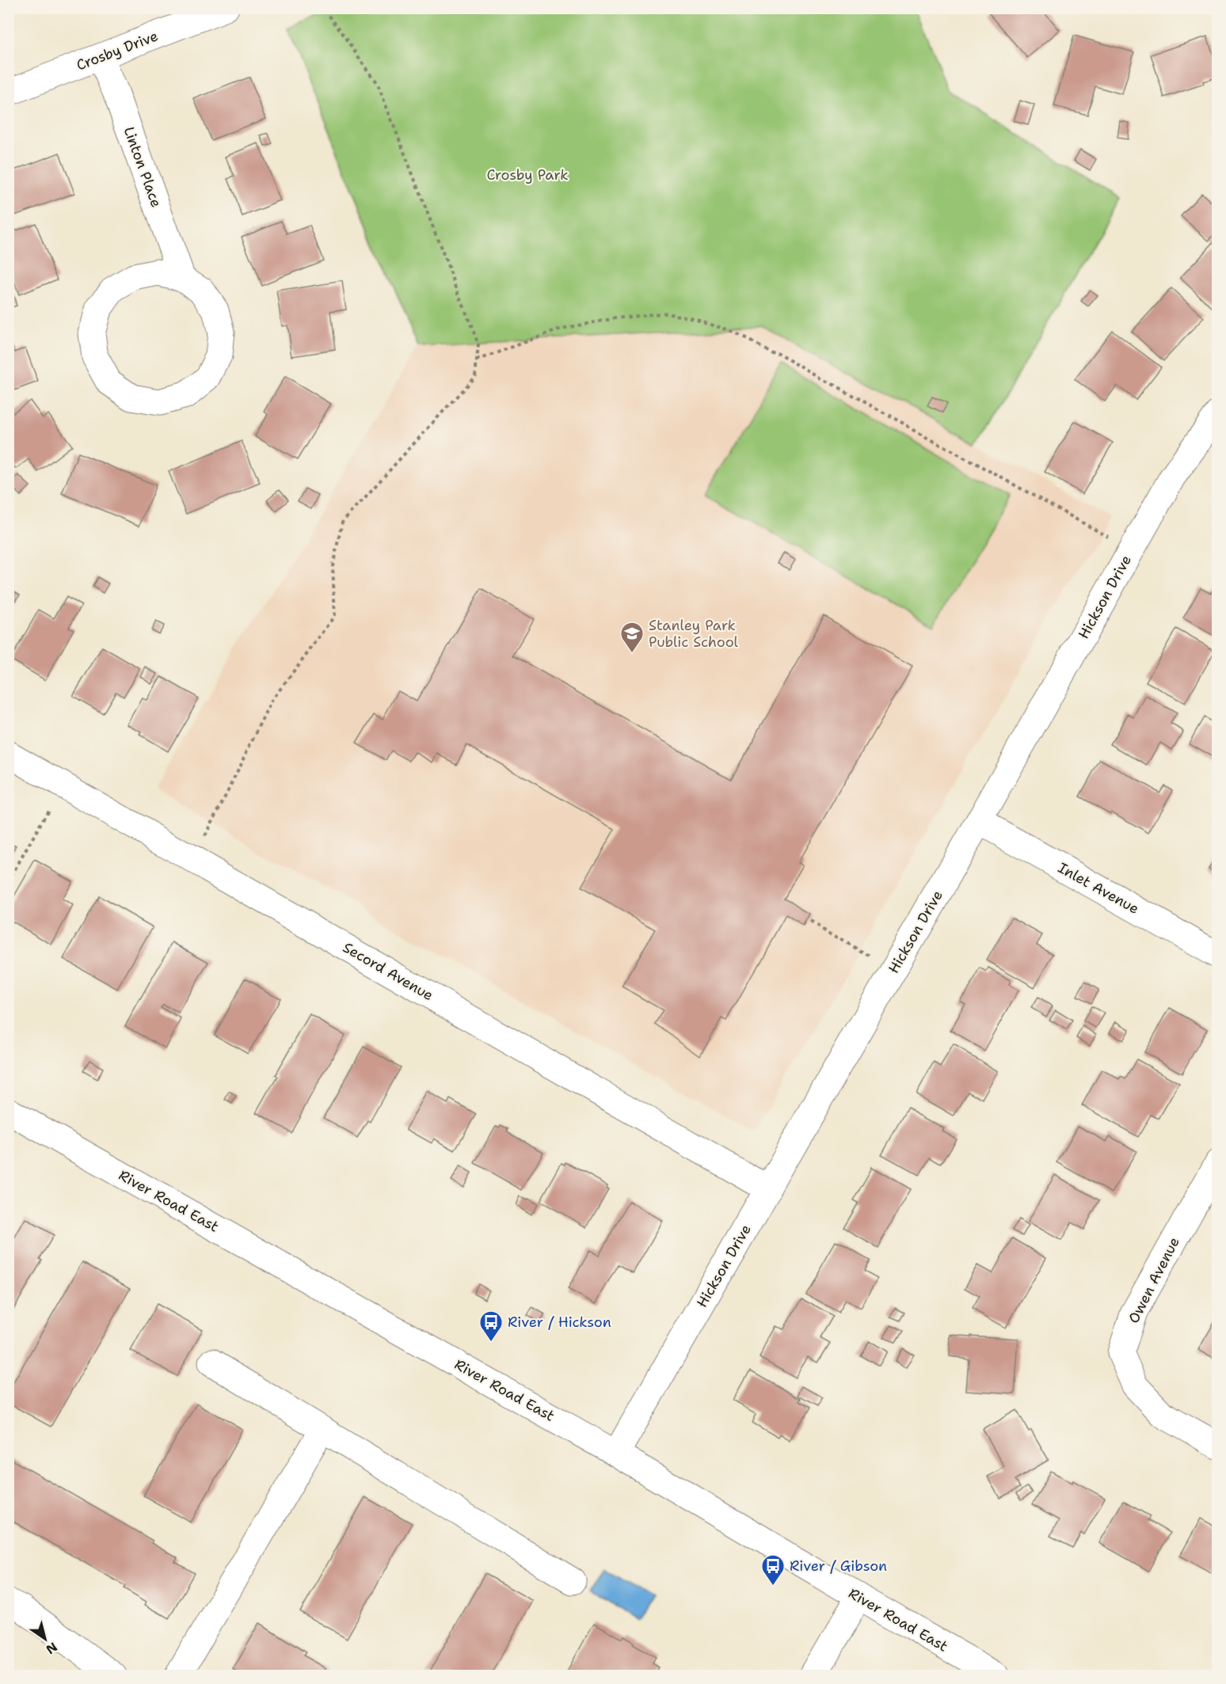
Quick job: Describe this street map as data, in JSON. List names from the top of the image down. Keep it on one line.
{"streets":{"street":["Crosby Drive","Linton Place","Hickson Drive","Inlet Avenue","Secord Avenue","River Road East","Owen Avenue"]},"crossings":[["Crosby Drive","Linton Place"],["Hickson Drive","Inlet Avenue"],["Hickson Drive","Secord Avenue"],["Hickson Drive","River Road East"]],"parks":["Crosby Park"],"places":{"school or university":["Stanley Park Public School"],"bus stop":["River / Hickson","River / Gibson"]},"north":"bottom right"}
